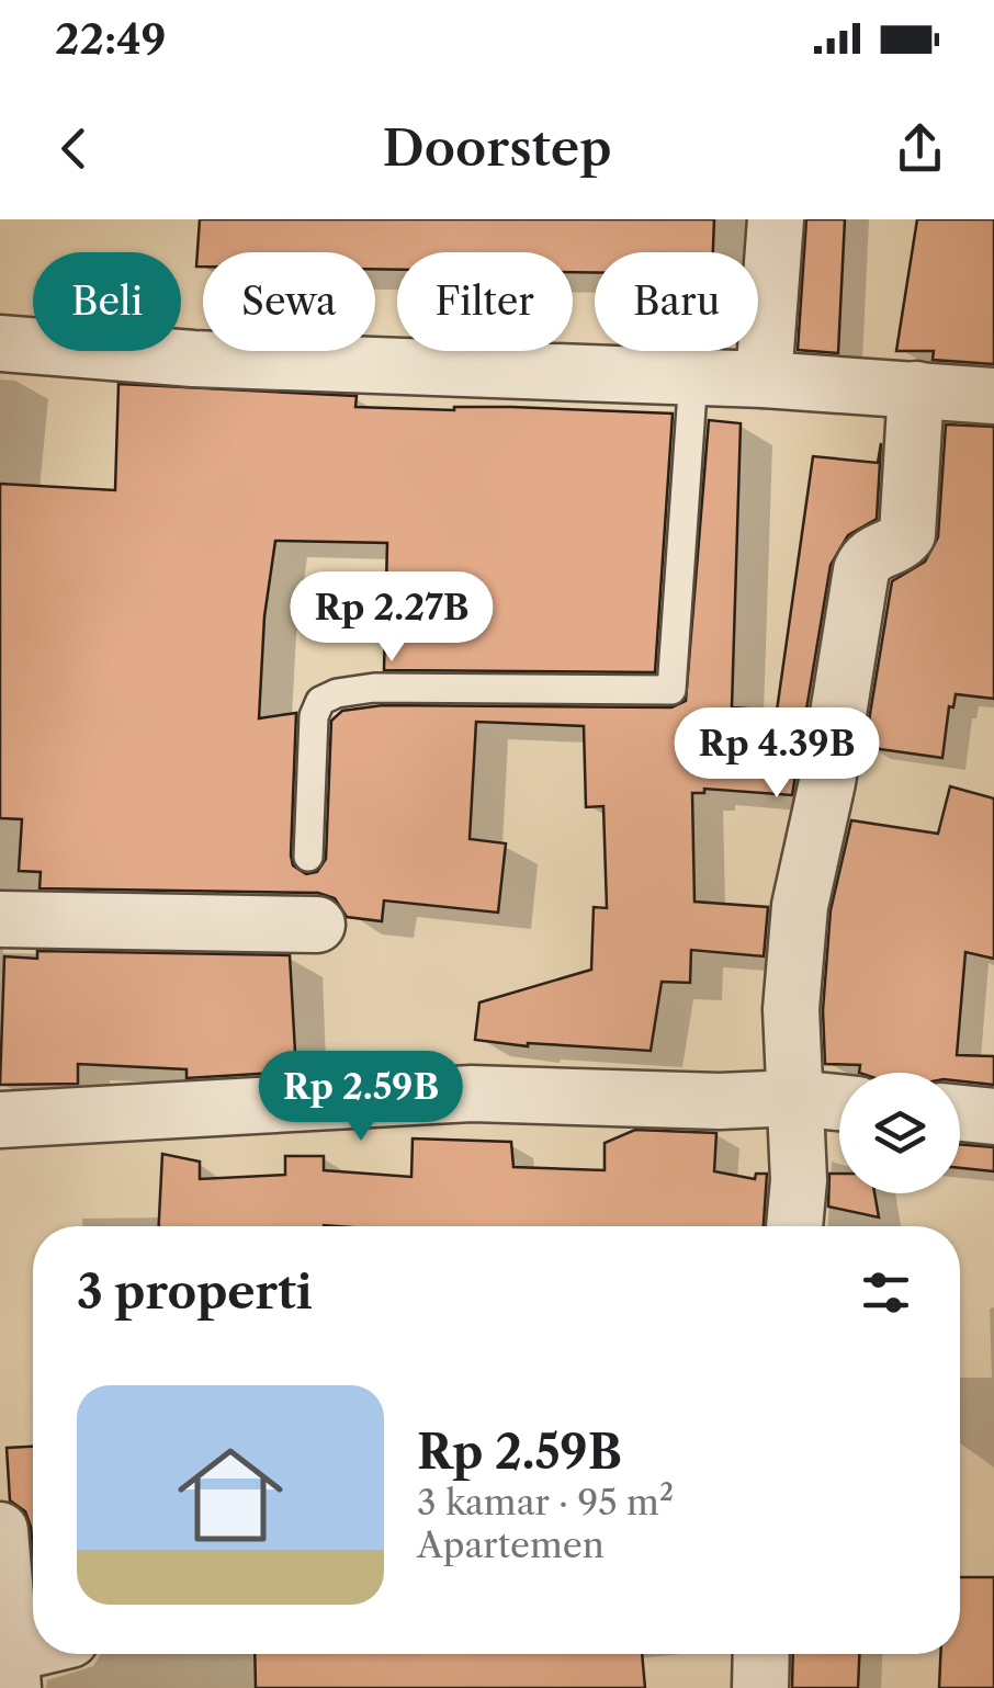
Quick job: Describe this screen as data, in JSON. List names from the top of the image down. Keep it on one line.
{"page":{"status":"22:49","header":"Doorstep","chip":["Beli","Sewa","Filter","Baru"],"price":["Rp 2.27B","Rp 4.39B","Rp 2.59B"],"heading":"3 properti","list":[{"name":"Rp 2.59B","note":"3 kamar · 95 m² · Apartemen"}]}}
